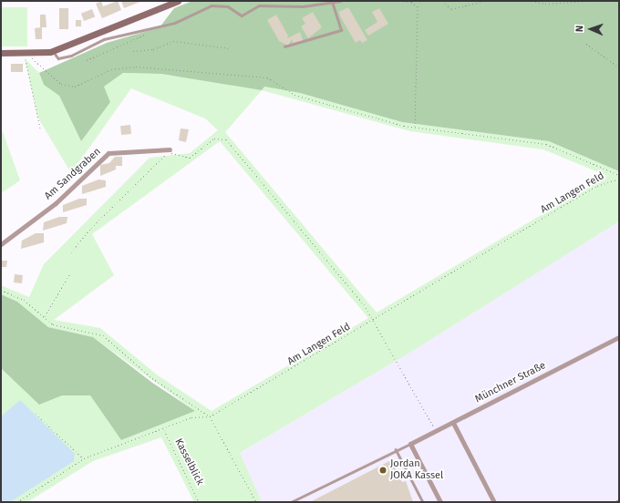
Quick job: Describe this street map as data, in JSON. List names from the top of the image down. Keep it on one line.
{"streets":{"street":["Am Sandgraben","Münchner Straße"],"path":["Am Langen Feld","Kasselblick"]},"crossings":[["Am Langen Feld","Kasselblick"]],"places":["Jordan JOKA Kassel"],"north":"left"}
